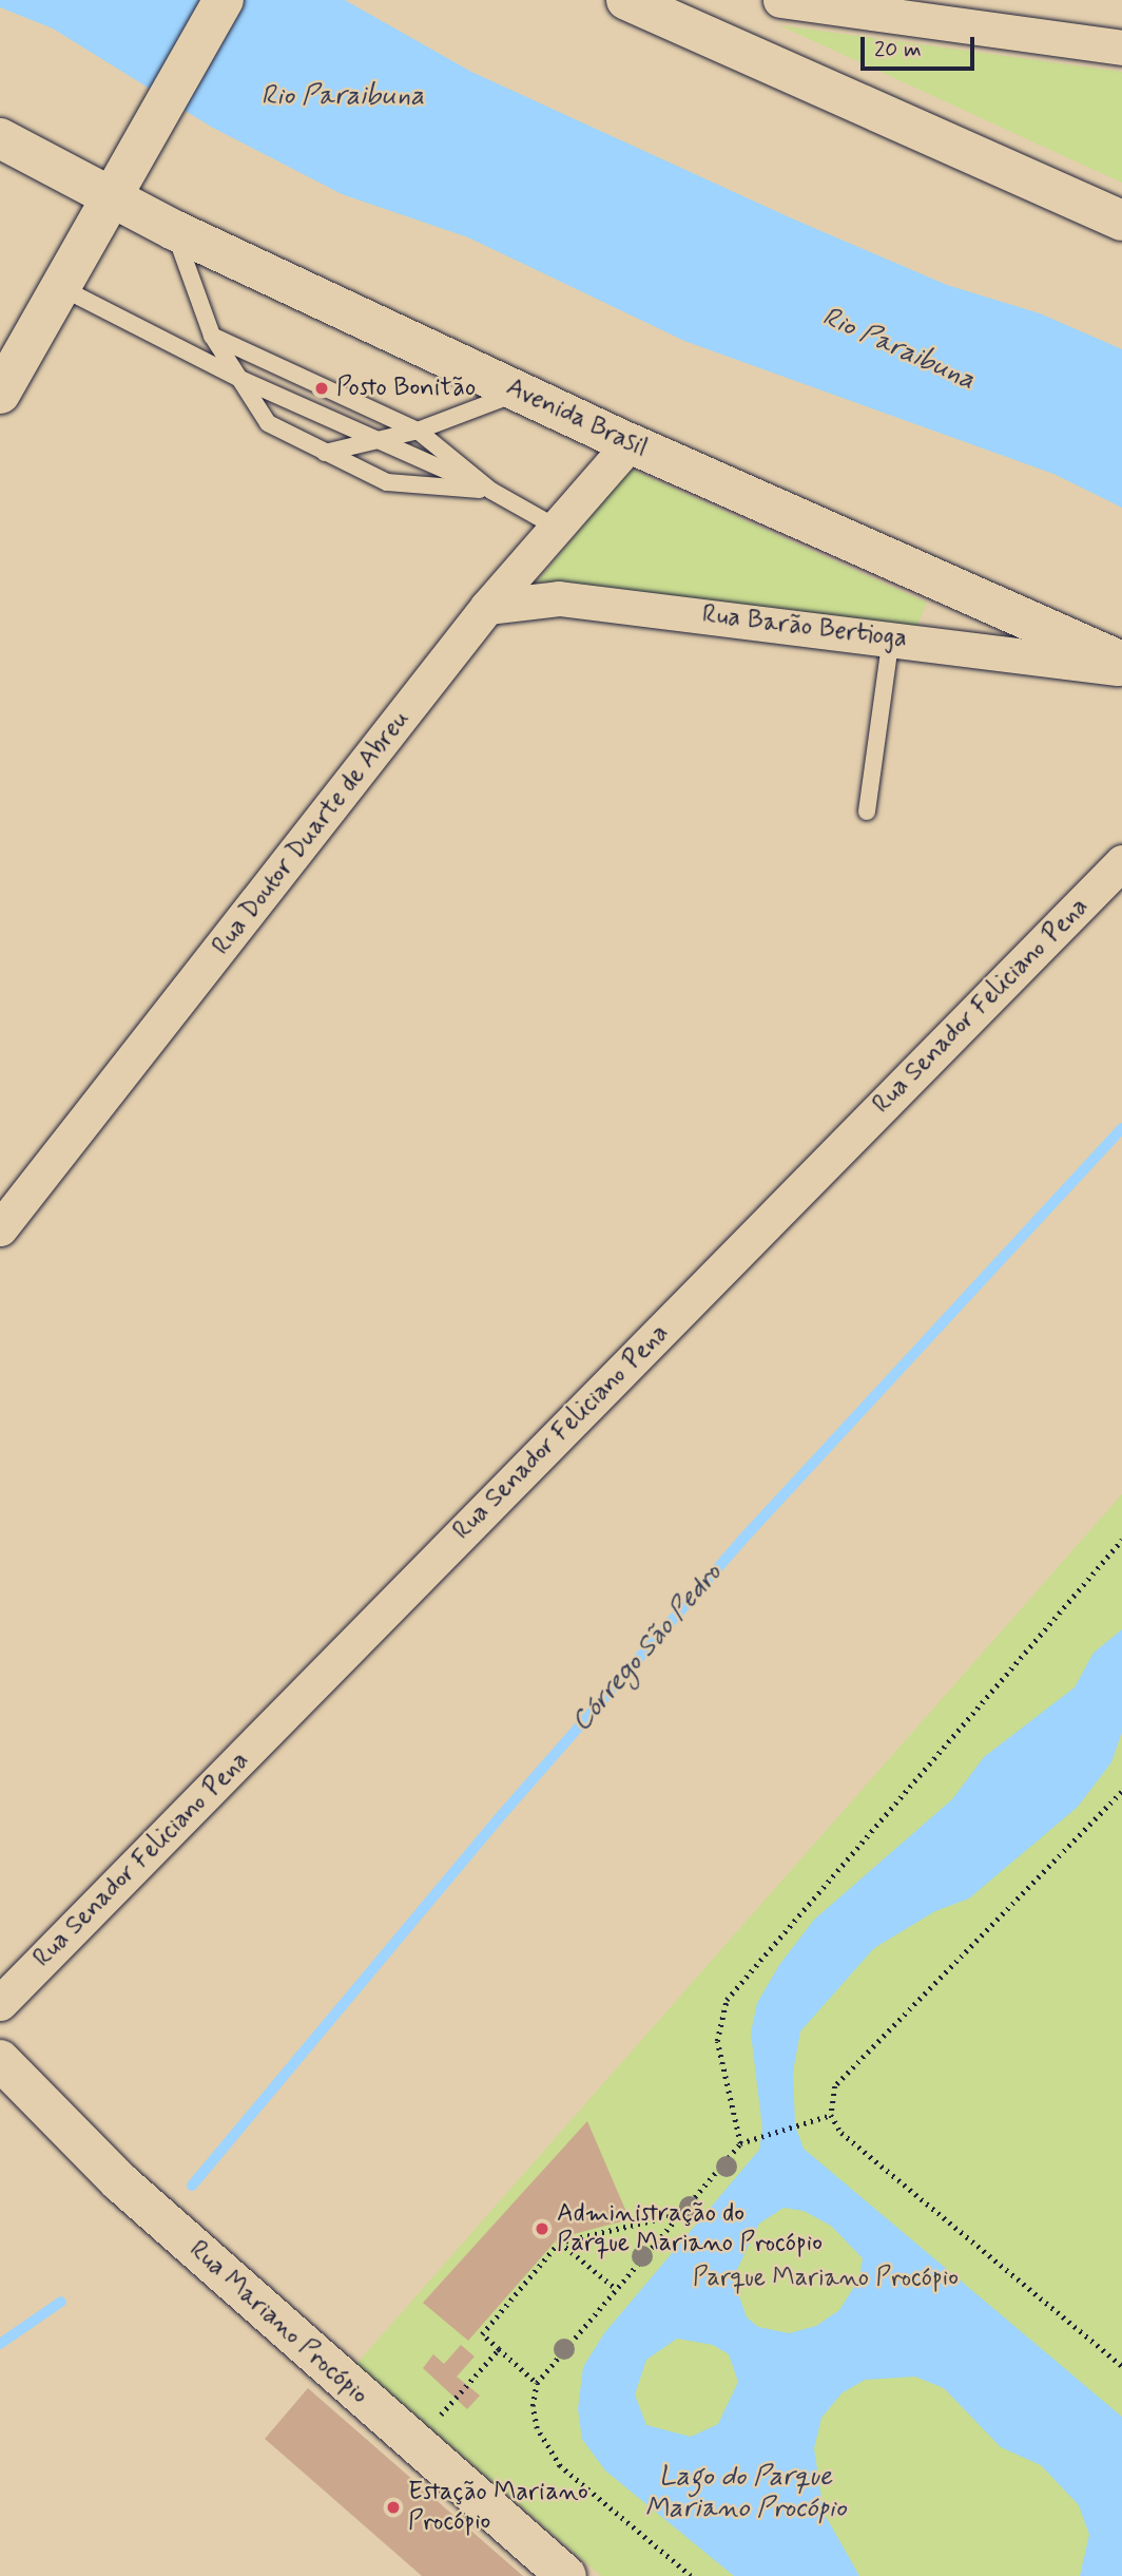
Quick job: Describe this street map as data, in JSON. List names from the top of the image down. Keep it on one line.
{"streets":{"main road":["Avenida Brasil","Rua Mariano Procópio"],"street":["Rua Barão Bertioga","Rua Doutor Duarte de Abreu","Rua Senador Feliciano Pena"]},"crossings":[["Avenida Brasil","Rua Doutor Duarte de Abreu"],["Rua Barão Bertioga","Rua Doutor Duarte de Abreu"]],"water":["Rio Paraibuna","Córrego São Pedro","Lago do Parque Mariano Procópio"],"parks":["Parque Mariano Procópio"],"places":["Posto Bonitão","Administração do Parque Mariano Procópio","Estação Mariano Procópio"],"scale_bar":"20 m"}
